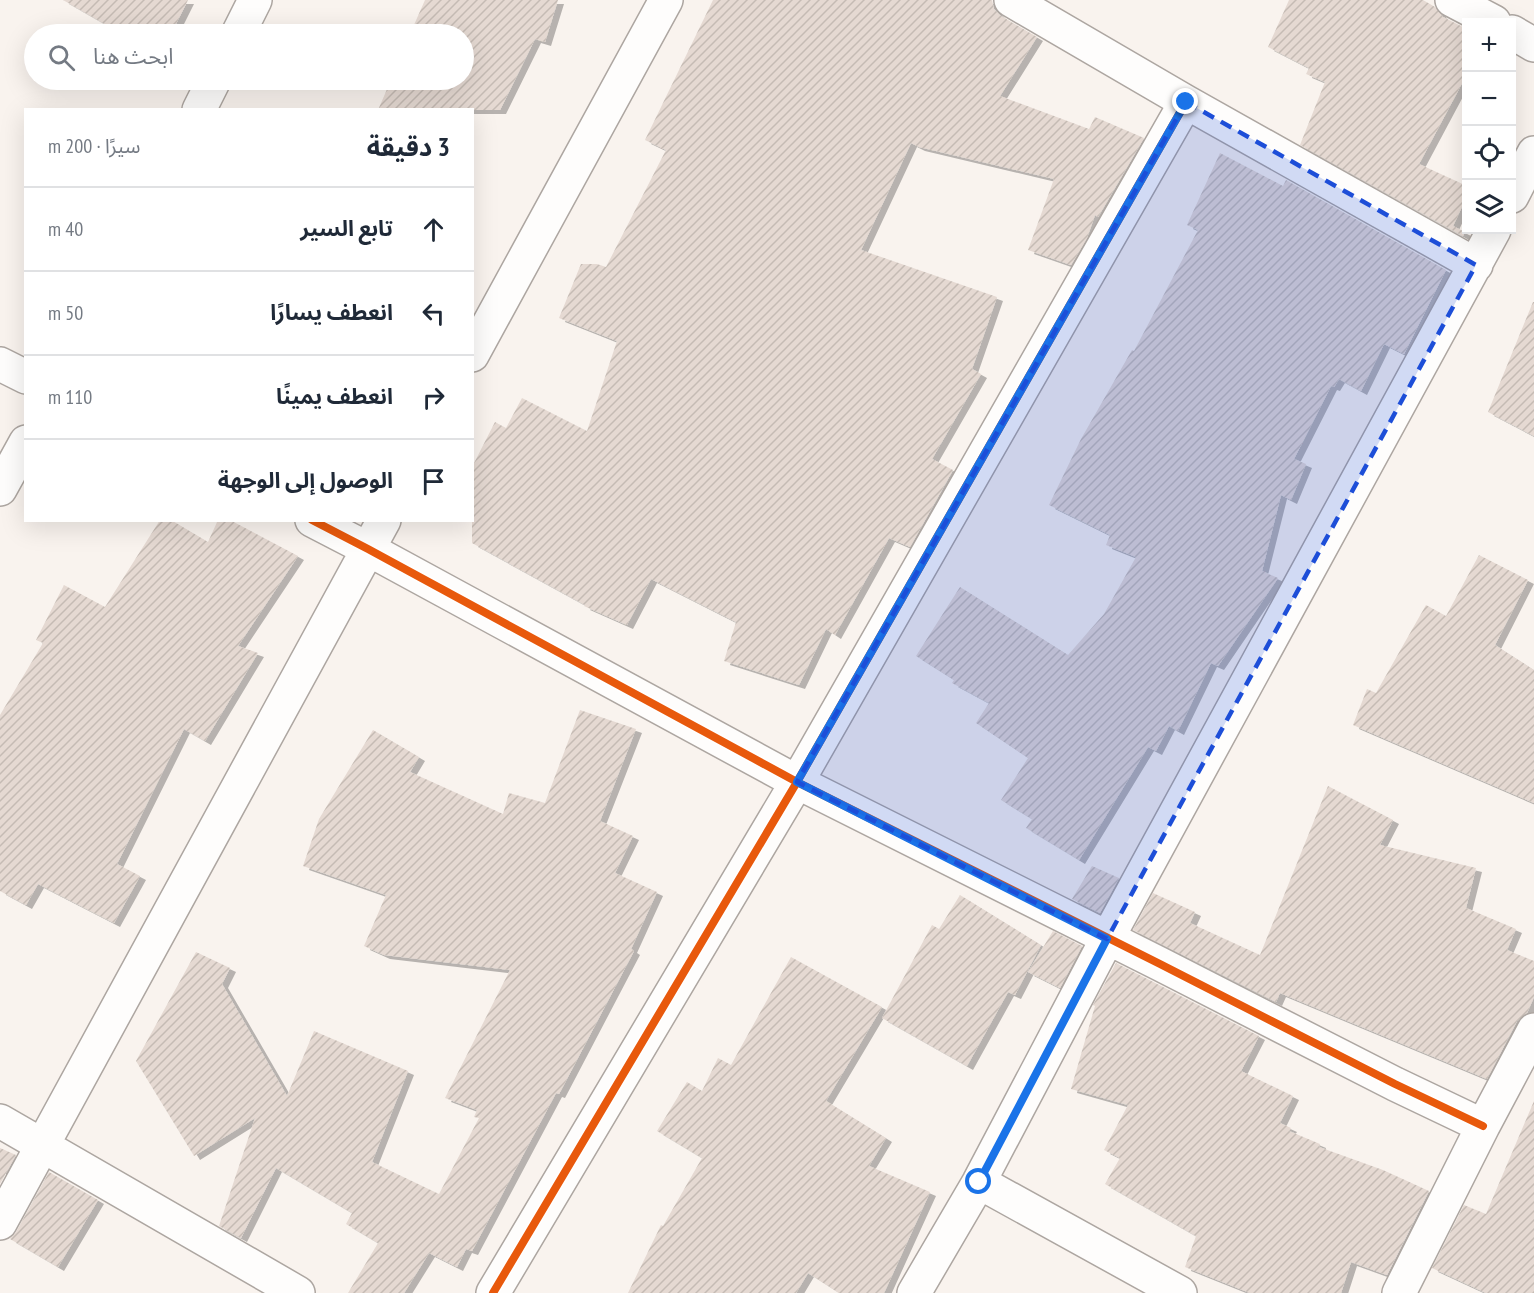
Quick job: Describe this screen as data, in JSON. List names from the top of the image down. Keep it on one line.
{"page":{"map_buttons":["+","−"],"search":"ابحث هنا","heading":["3 دقيقة","سيرًا · 200 m"],"list":[["تابع السير","40 m"],["انعطف يسارًا","50 m"],["انعطف يمينًا","110 m"],"الوصول إلى الوجهة"]}}
